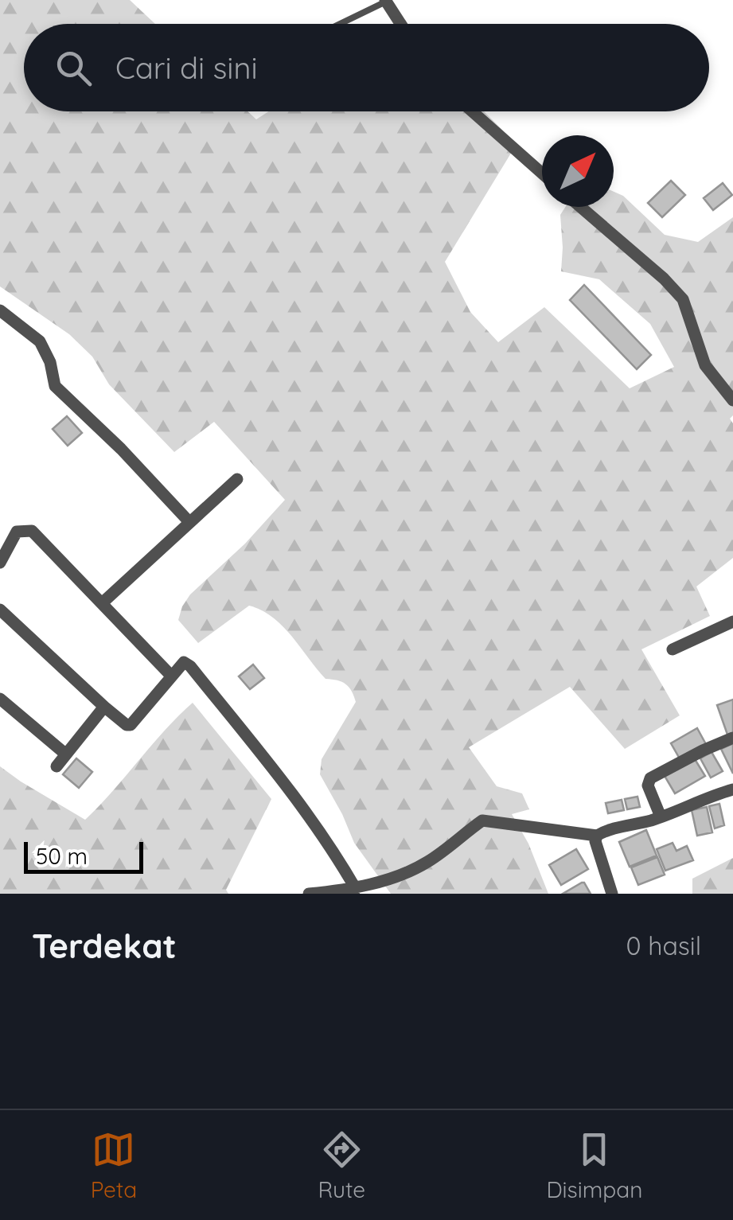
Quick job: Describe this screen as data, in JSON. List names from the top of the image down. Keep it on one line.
{"scale_bar":"50 m","north":"top right","page":{"search":"Cari di sini","scale":"50 m","heading":["Terdekat","0 hasil"],"nav":["Peta","Rute","Disimpan"]}}
